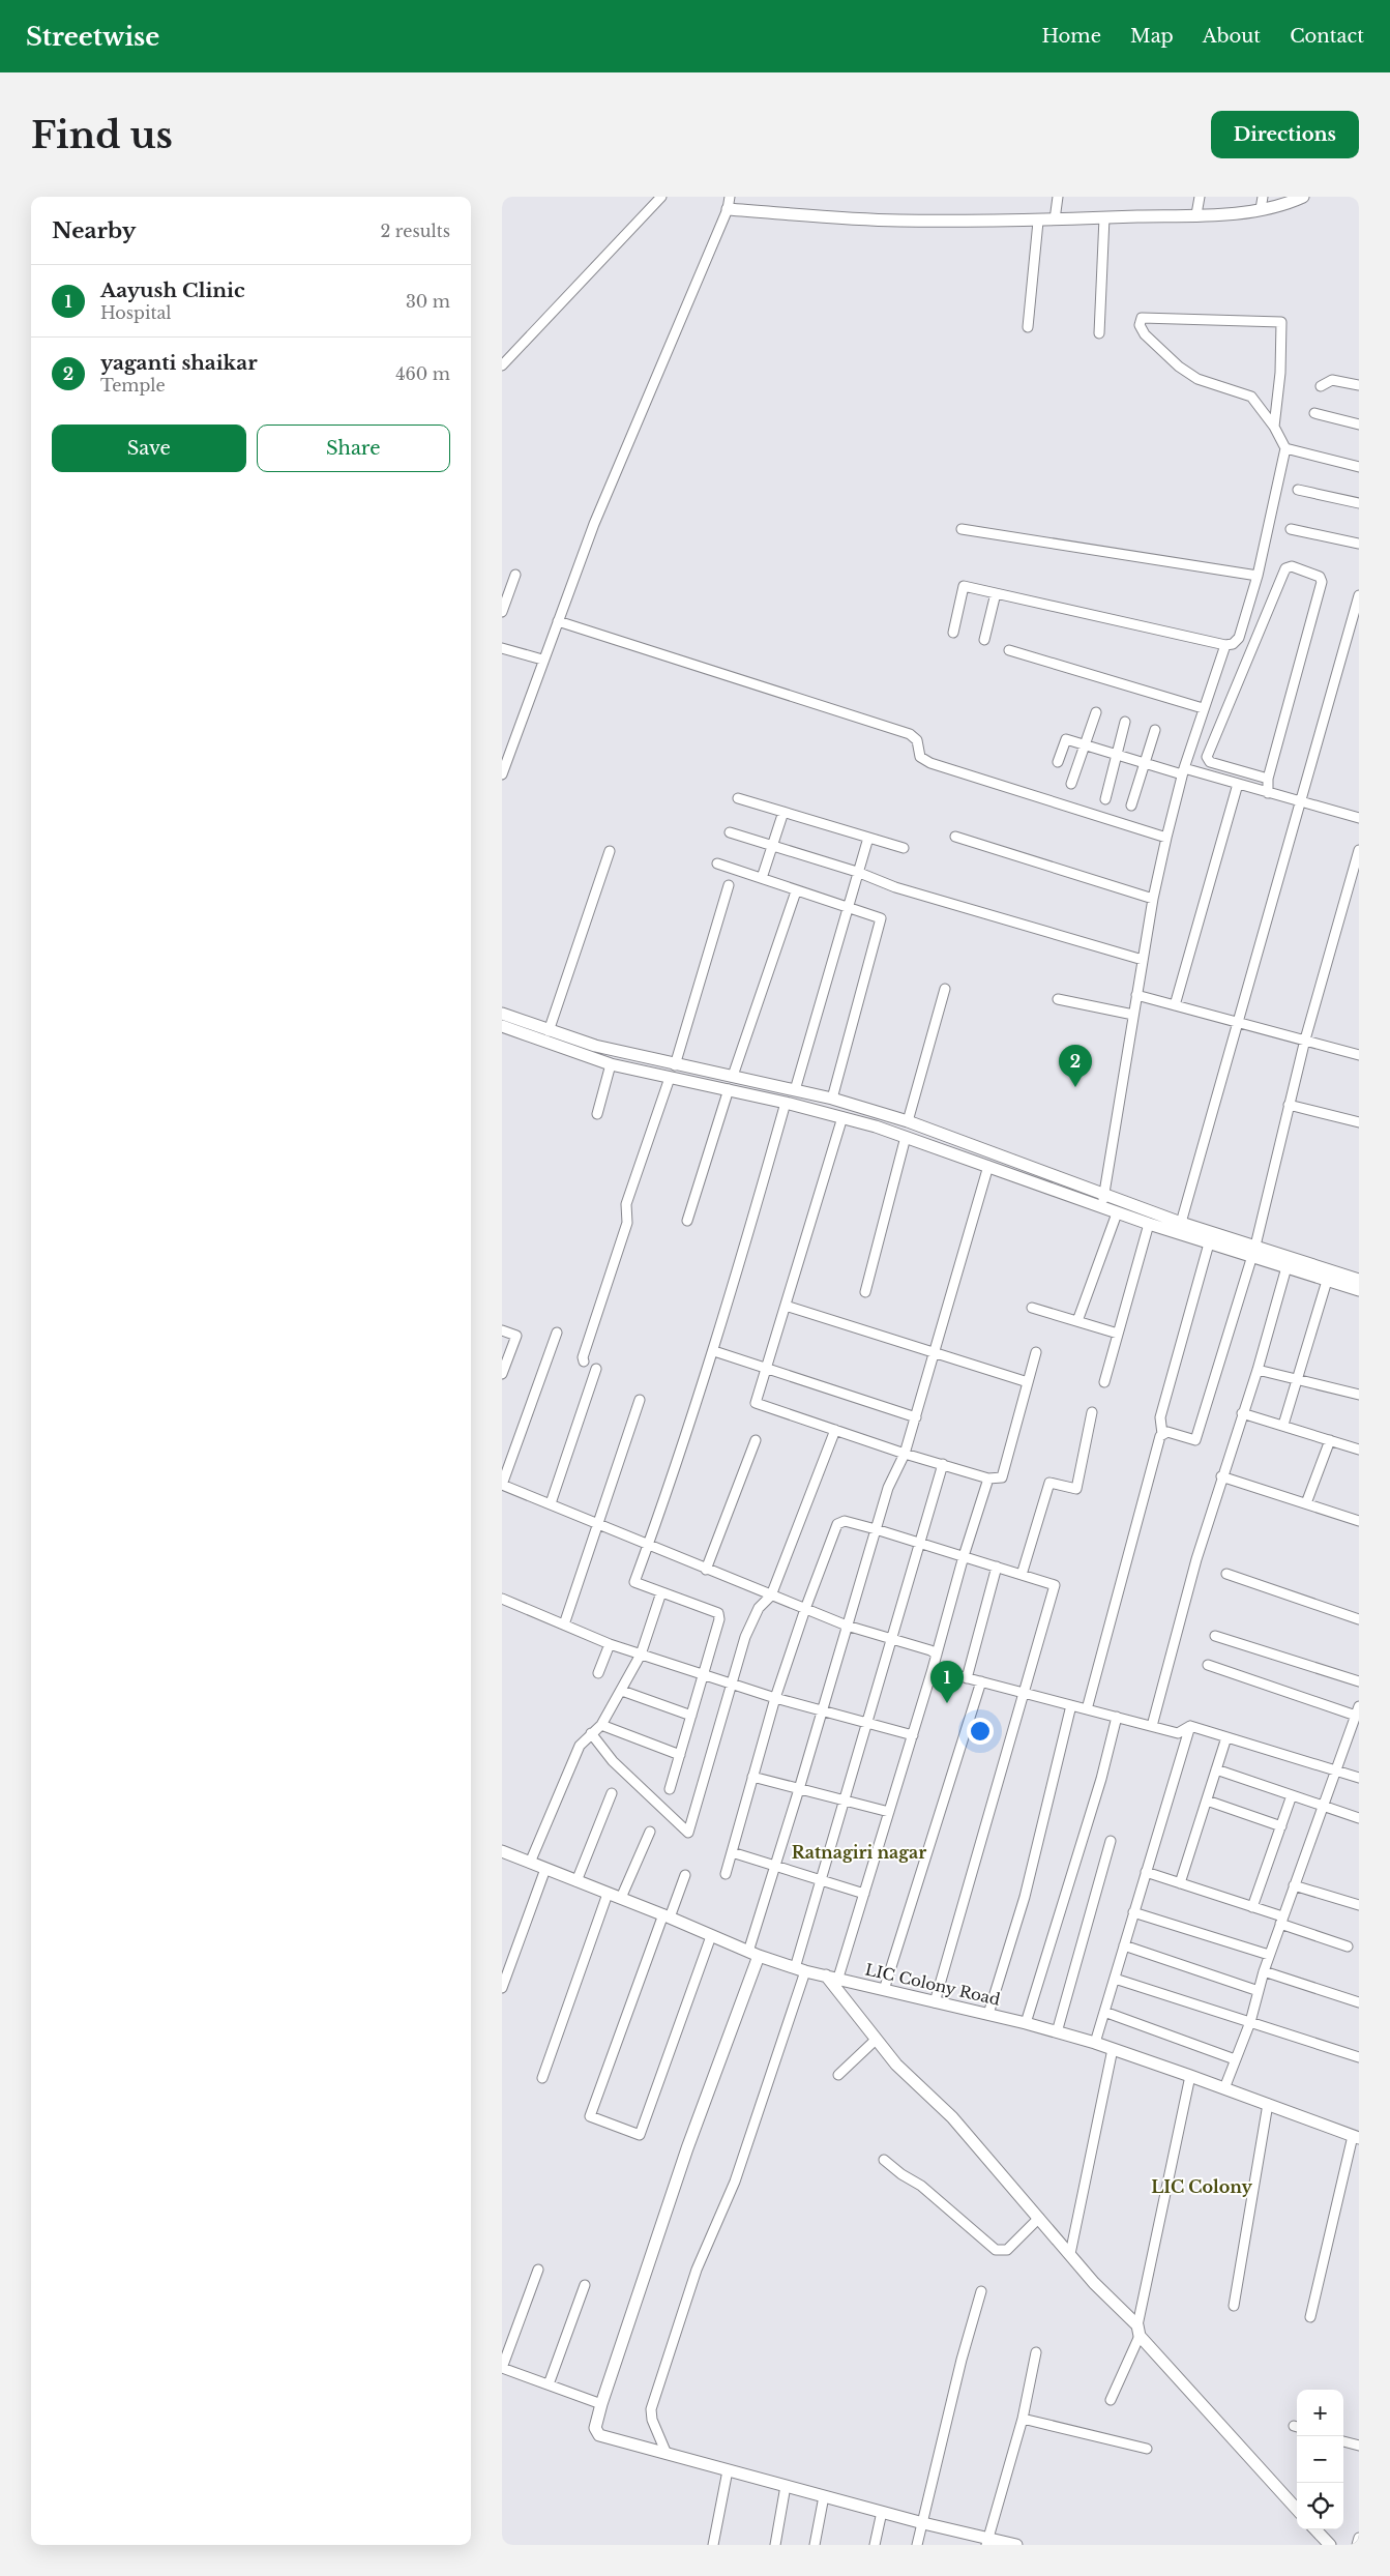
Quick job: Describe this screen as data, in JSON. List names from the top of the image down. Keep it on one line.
{"streets":{"main road":["LIC Colony Road"]},"districts":["Ratnagiri nagar","LIC Colony"],"page":{"header":"Streetwise","nav":["Home","Map","About","Contact"],"buttons":["Directions",["Save","Share"]],"title":"Find us","heading":["Nearby","2 results"],"list":[{"mark":"1","name":"Aayush Clinic","note":"Hospital","value":"30 m"},{"mark":"2","name":"yaganti shaikar","note":"Temple","value":"460 m"}],"pins":["2","1"],"map_buttons":["+","−"]}}
